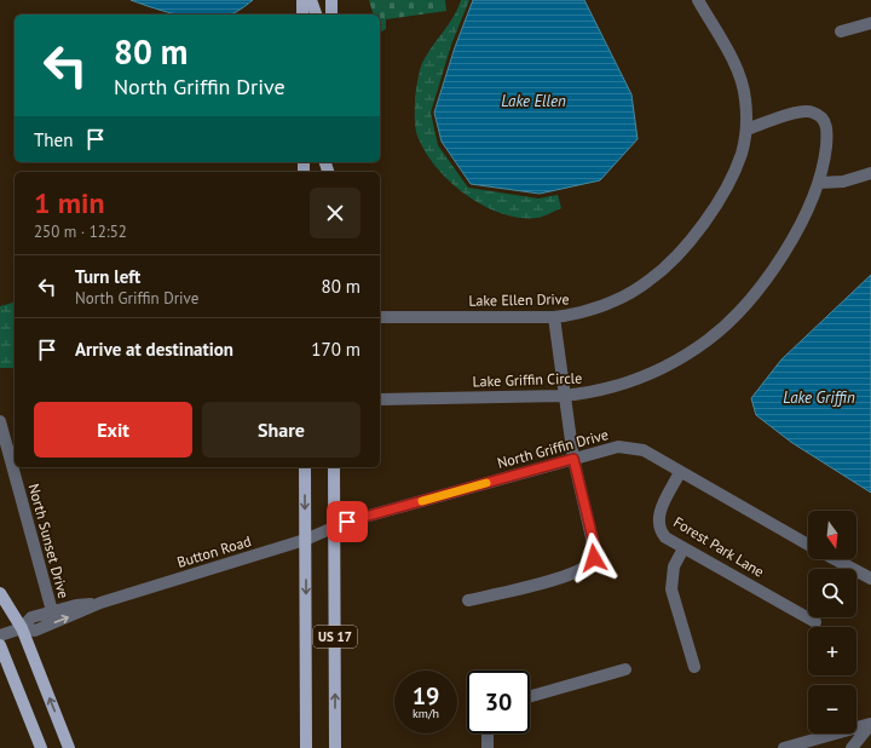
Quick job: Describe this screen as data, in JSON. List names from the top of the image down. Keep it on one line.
{"streets":{"main road":["US 17"],"street":["Lake Ellen Drive","Lake Griffin Circle","North Griffin Drive","North Sunset Drive","Forest Park Lane","Button Road"]},"crossings":[["Lake Ellen Drive","Lake Griffin Circle"],["North Griffin Drive","Forest Park Lane"],["North Griffin Drive","Button Road"],["North Griffin Drive","US 17"],["North Sunset Drive","Button Road"],["Button Road","US 17"]],"water":["Lake Ellen","Lake Griffin"],"north":"bottom","page":{"turn":["80 m","North Griffin Drive"],"then":"Then","heading":["1 min","250 m · 12:52"],"list":[{"name":"Turn left","note":"North Griffin Drive","value":"80 m"},{"name":"Arrive at destination","value":"170 m"}],"buttons":["Exit","Share"],"map_buttons":["+","−"],"speed":"19 km/h","limit":"30"}}
